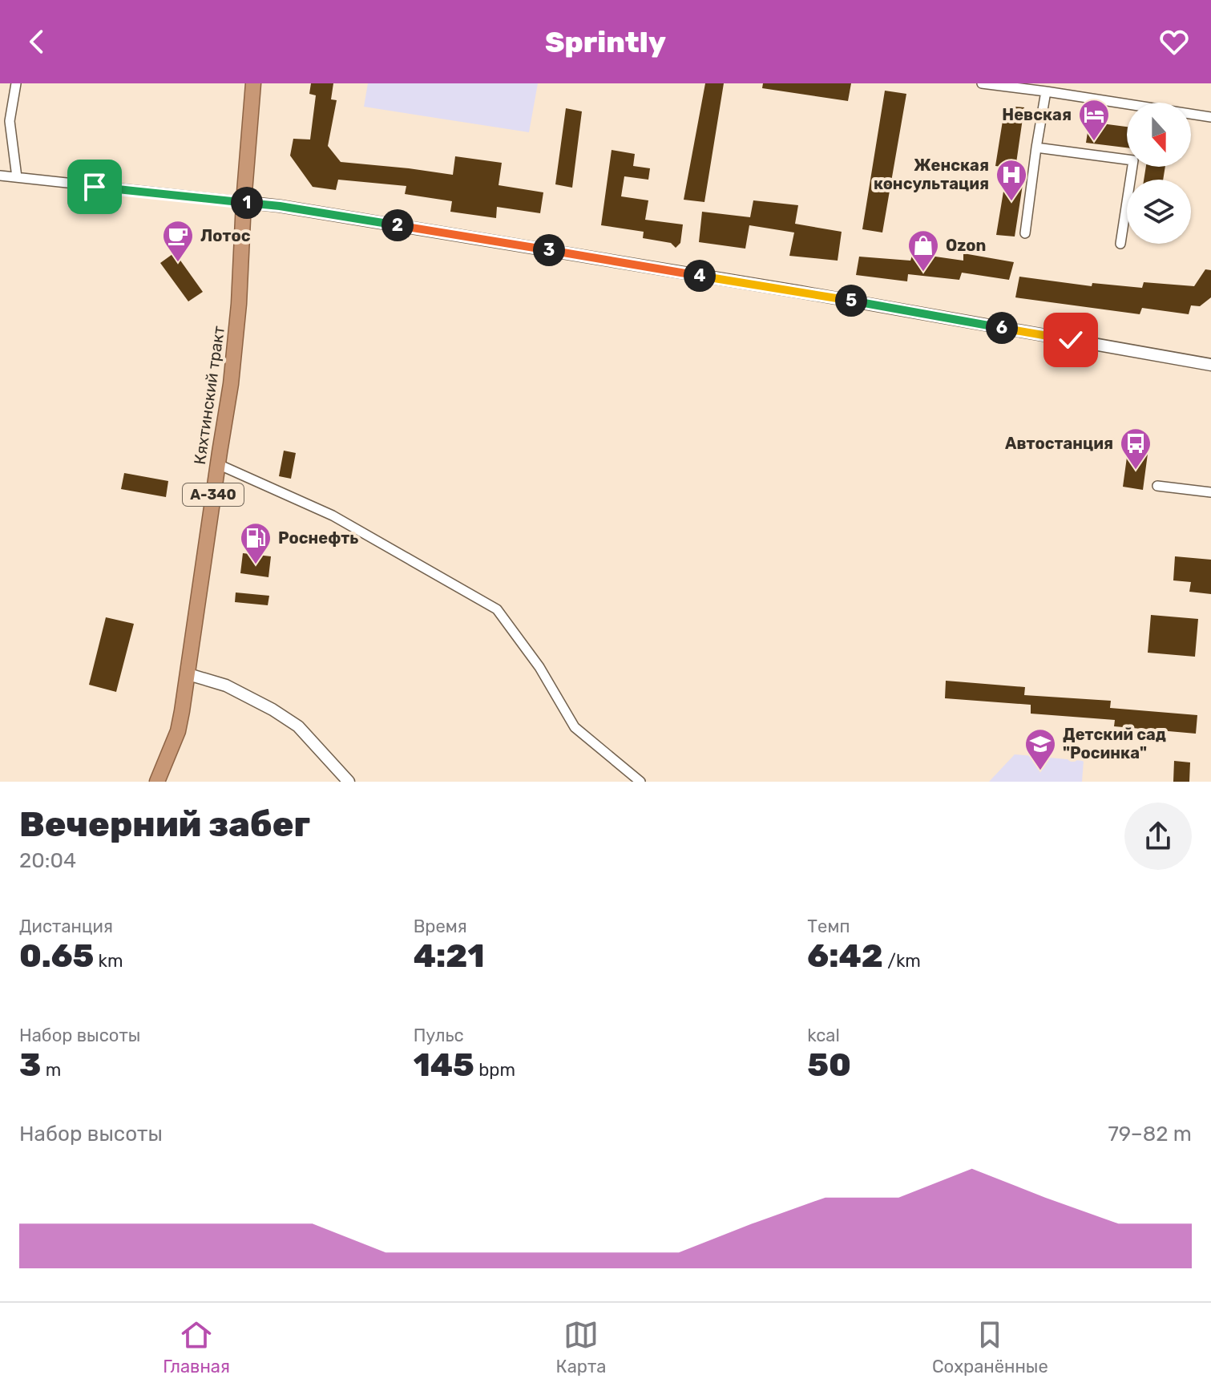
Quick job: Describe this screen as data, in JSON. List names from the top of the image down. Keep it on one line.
{"streets":{"highway":["Кяхтинский тракт","А-340"]},"places":{"hotel":["Невская"],"hospital":["Женская консультация"],"cafe":["Лотос"],"shop":["Ozon"],"bus stop":["Автостанция"],"fuel station":["Роснефть"],"school or university":["Детский сад \"Росинка\""]},"north":"bottom","page":{"header":"Sprintly","pins":["1","2","3","4","5","6"],"heading":["Вечерний забег","20:04"],"stats":[["Дистанция","0.65 km"],["Время","4:21"],["Темп","6:42 /km"],["Набор высоты","3 m"],["Пульс","145 bpm"],["kcal","50"]],"chart":["Набор высоты","79–82 m"],"tabs":["Главная","Карта","Сохранённые"]}}
